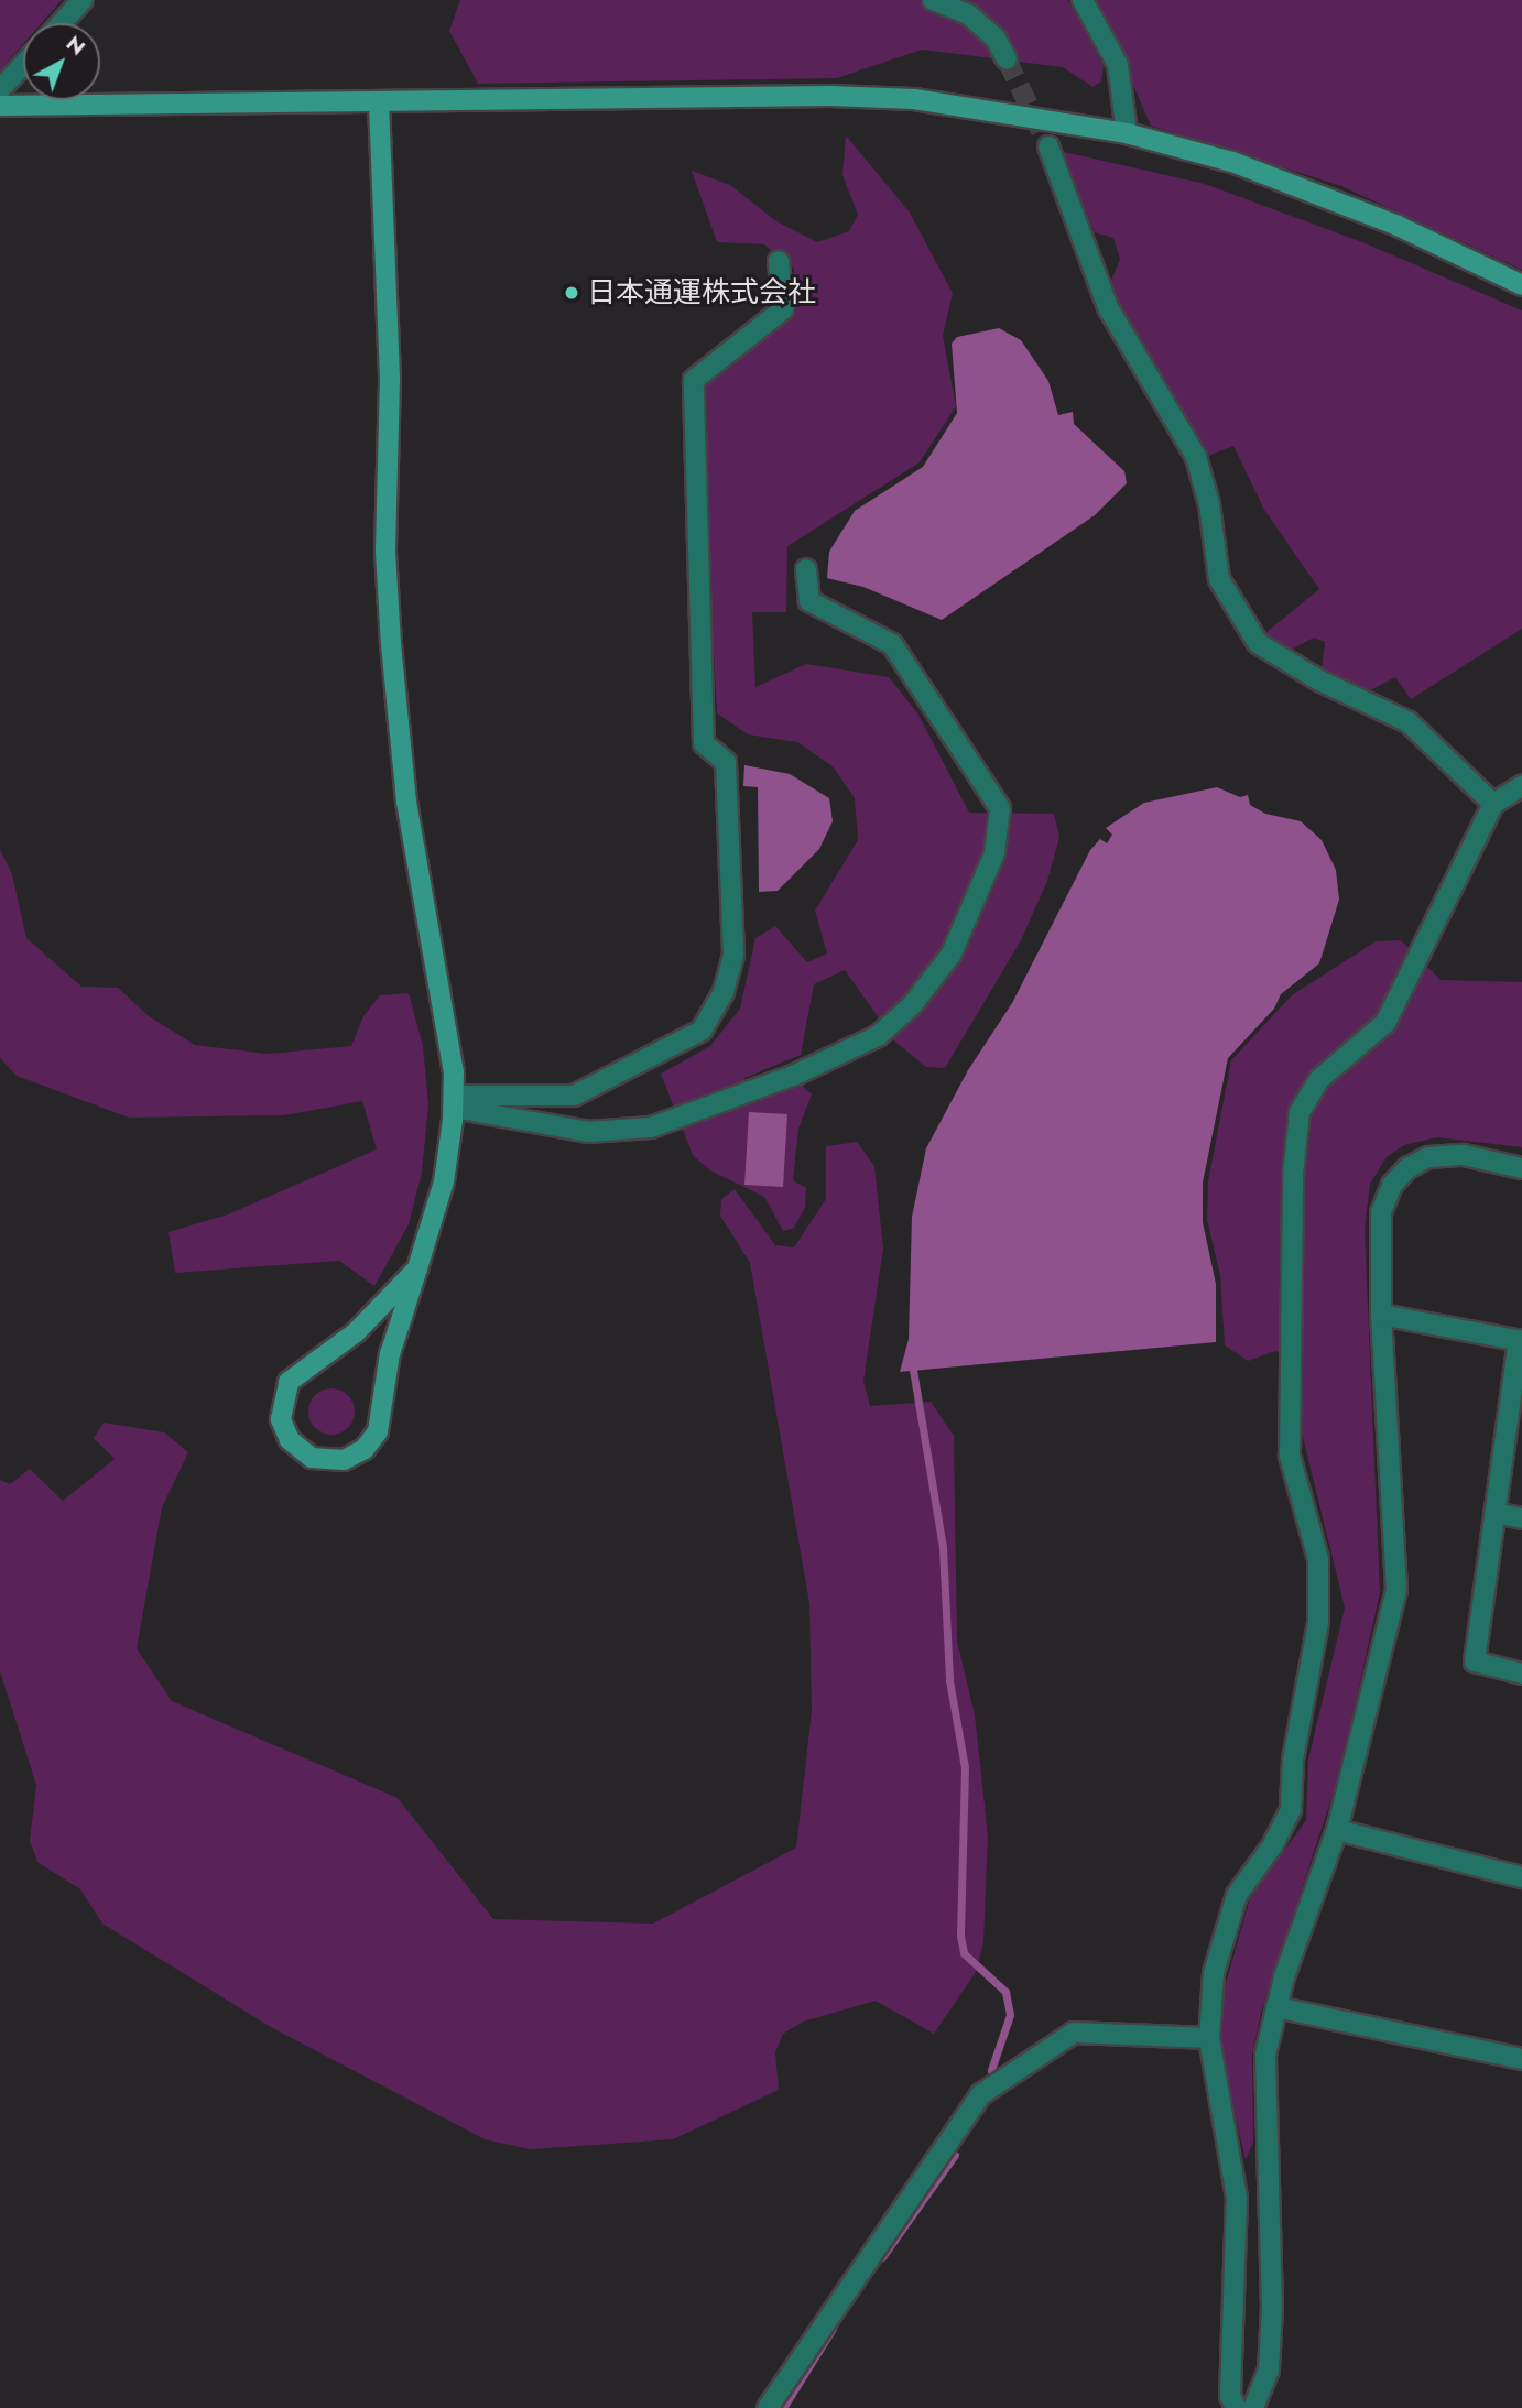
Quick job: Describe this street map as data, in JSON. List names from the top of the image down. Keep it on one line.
{"places":["日本通運株式会社"],"north":"top right"}
